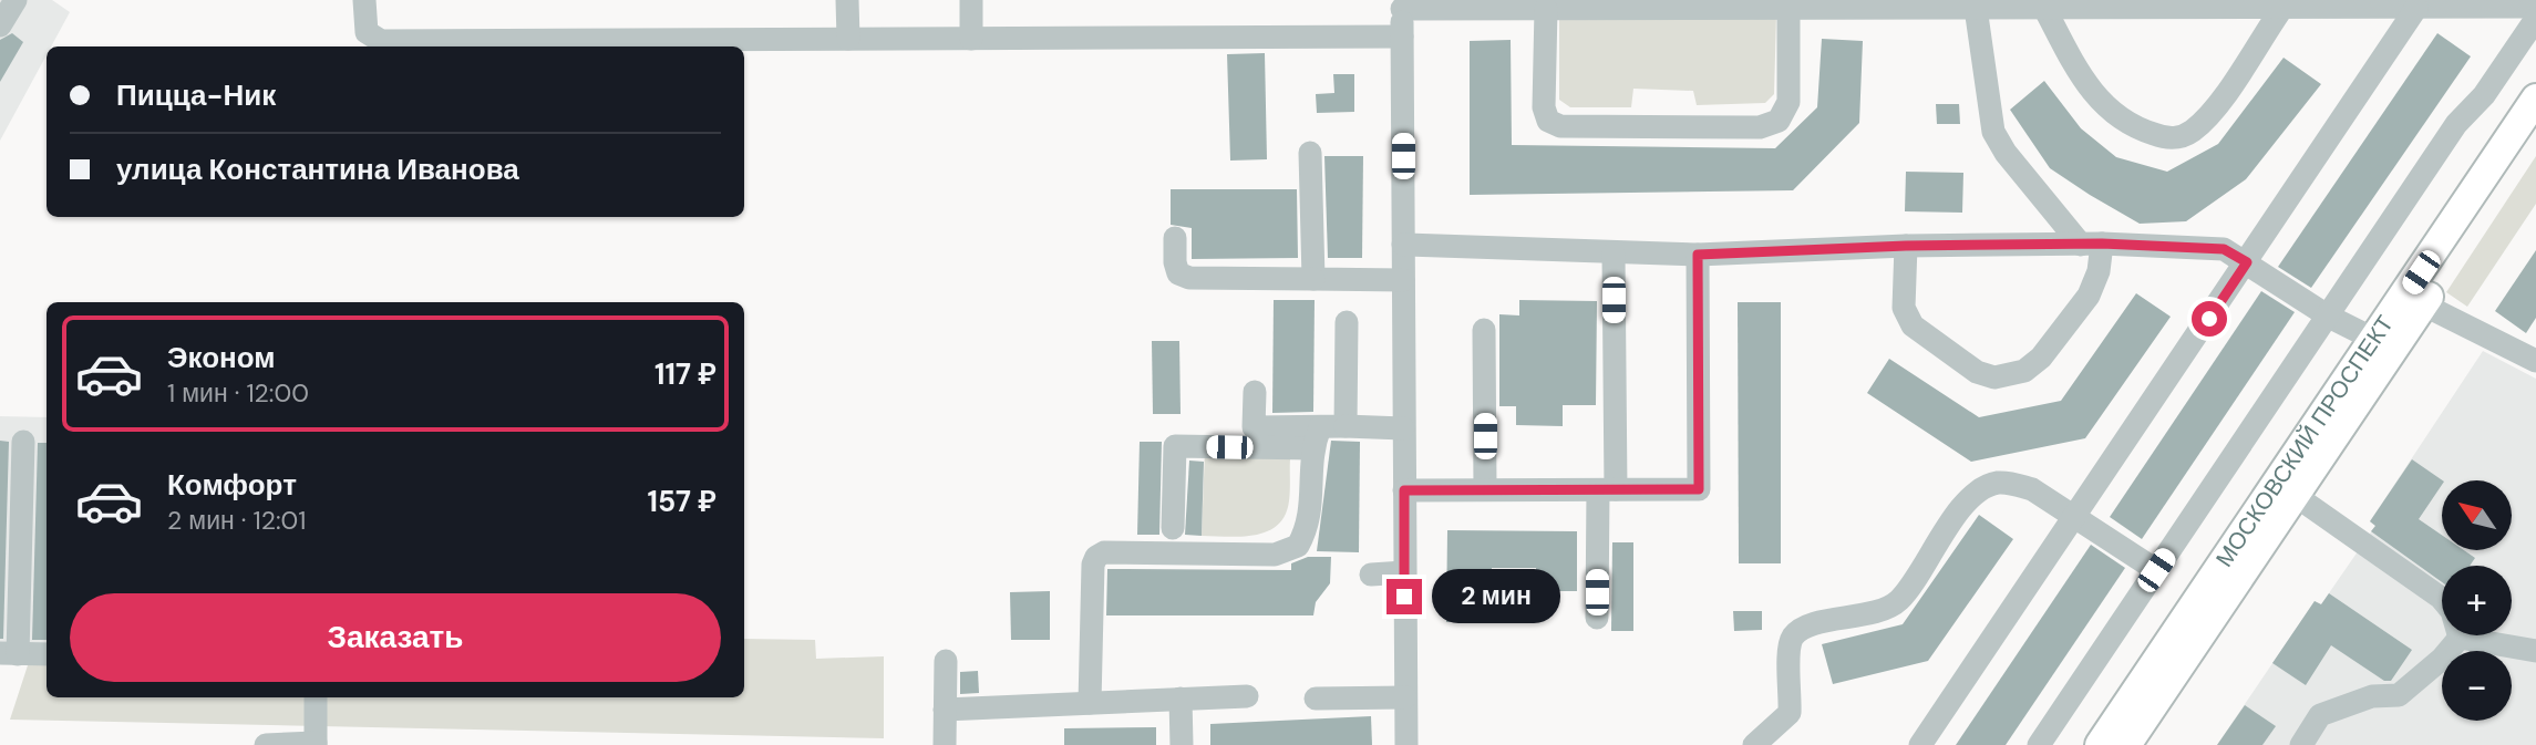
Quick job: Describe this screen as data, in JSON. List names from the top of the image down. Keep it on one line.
{"streets":{"main road":["МОСКОВСКИЙ ПРОСПЕКТ"]},"north":"top left","page":{"banner":["Пицца-Ник","улица Константина Иванова"],"list":[{"name":"Эконом","note":"1 мин · 12:00","value":"117 ₽"},{"name":"Комфорт","note":"2 мин · 12:01","value":"157 ₽"}],"map_buttons":["+","−"],"bubble":"2 мин","buttons":"Заказать"}}
